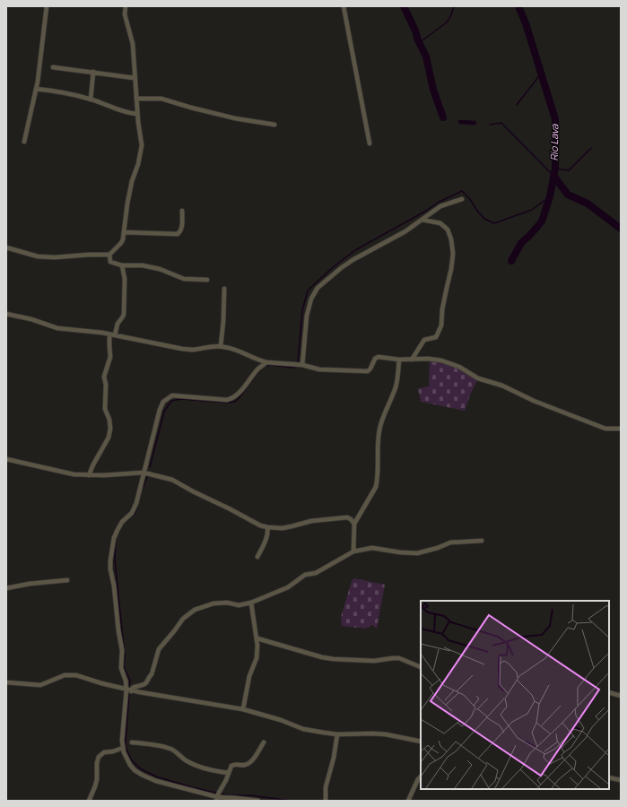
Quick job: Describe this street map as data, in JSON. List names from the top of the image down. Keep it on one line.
{"water":["Rio Lava"]}
